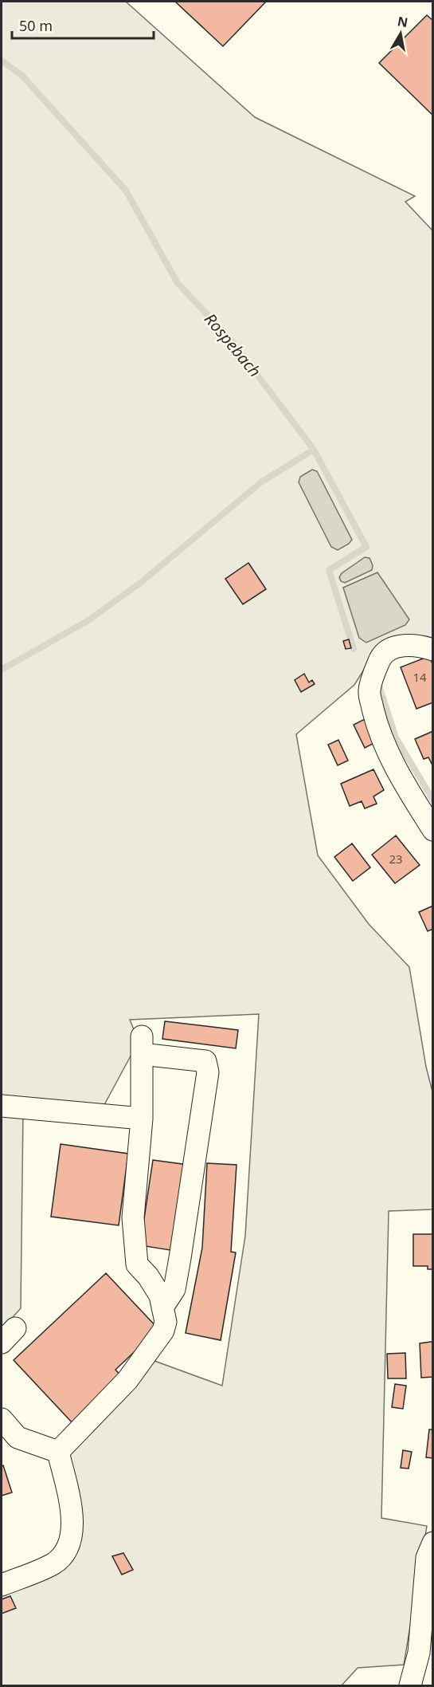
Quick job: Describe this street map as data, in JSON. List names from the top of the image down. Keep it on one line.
{"water":["Rospebach"],"house_numbers":["14","23"],"scale_bar":"50 m","north":"top"}
